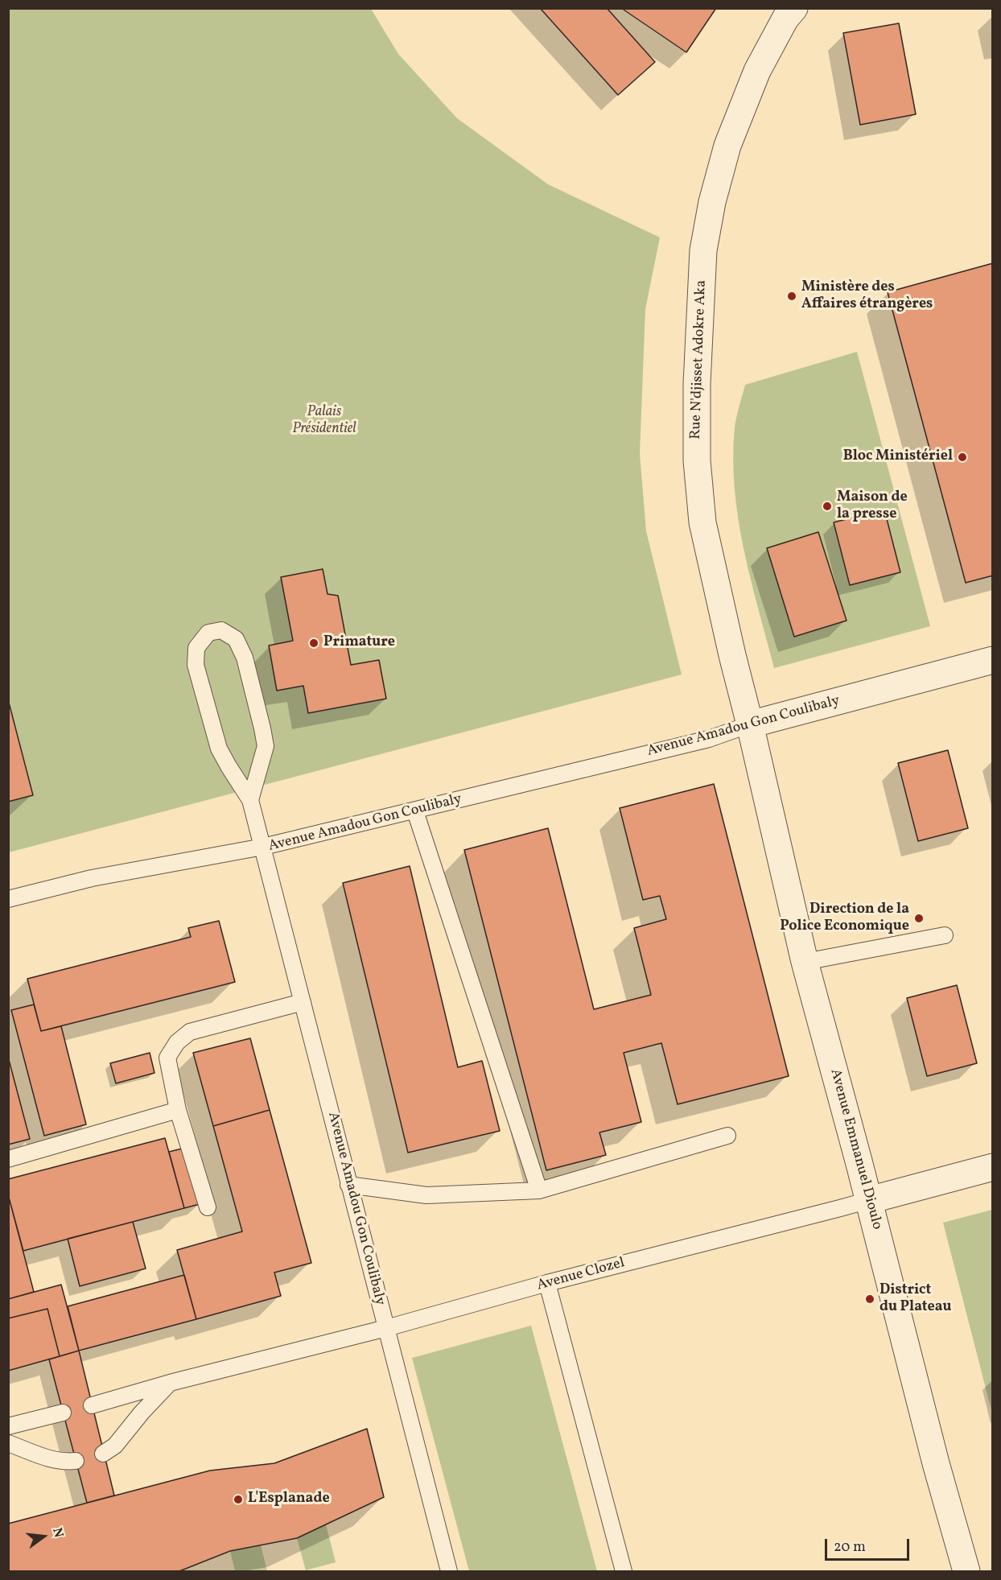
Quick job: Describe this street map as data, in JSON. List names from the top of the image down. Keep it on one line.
{"streets":{"street":["Rue N'djisset Adokre Aka","Avenue Amadou Gon Coulibaly","Avenue Emmanuel Dioulo","Avenue Clozel"]},"crossings":[["Rue N'djisset Adokre Aka","Avenue Amadou Gon Coulibaly"],["Rue N'djisset Adokre Aka","Avenue Emmanuel Dioulo"],["Avenue Amadou Gon Coulibaly","Avenue Emmanuel Dioulo"],["Avenue Amadou Gon Coulibaly","Avenue Clozel"],["Avenue Emmanuel Dioulo","Avenue Clozel"]],"parks":["Palais Présidentiel"],"places":["Ministère des Affaires étrangères","Bloc Ministériel","Maison de la presse","Primature","Direction de la Police Economique","District du Plateau","L'Esplanade"],"scale_bar":"20 m","north":"right"}
